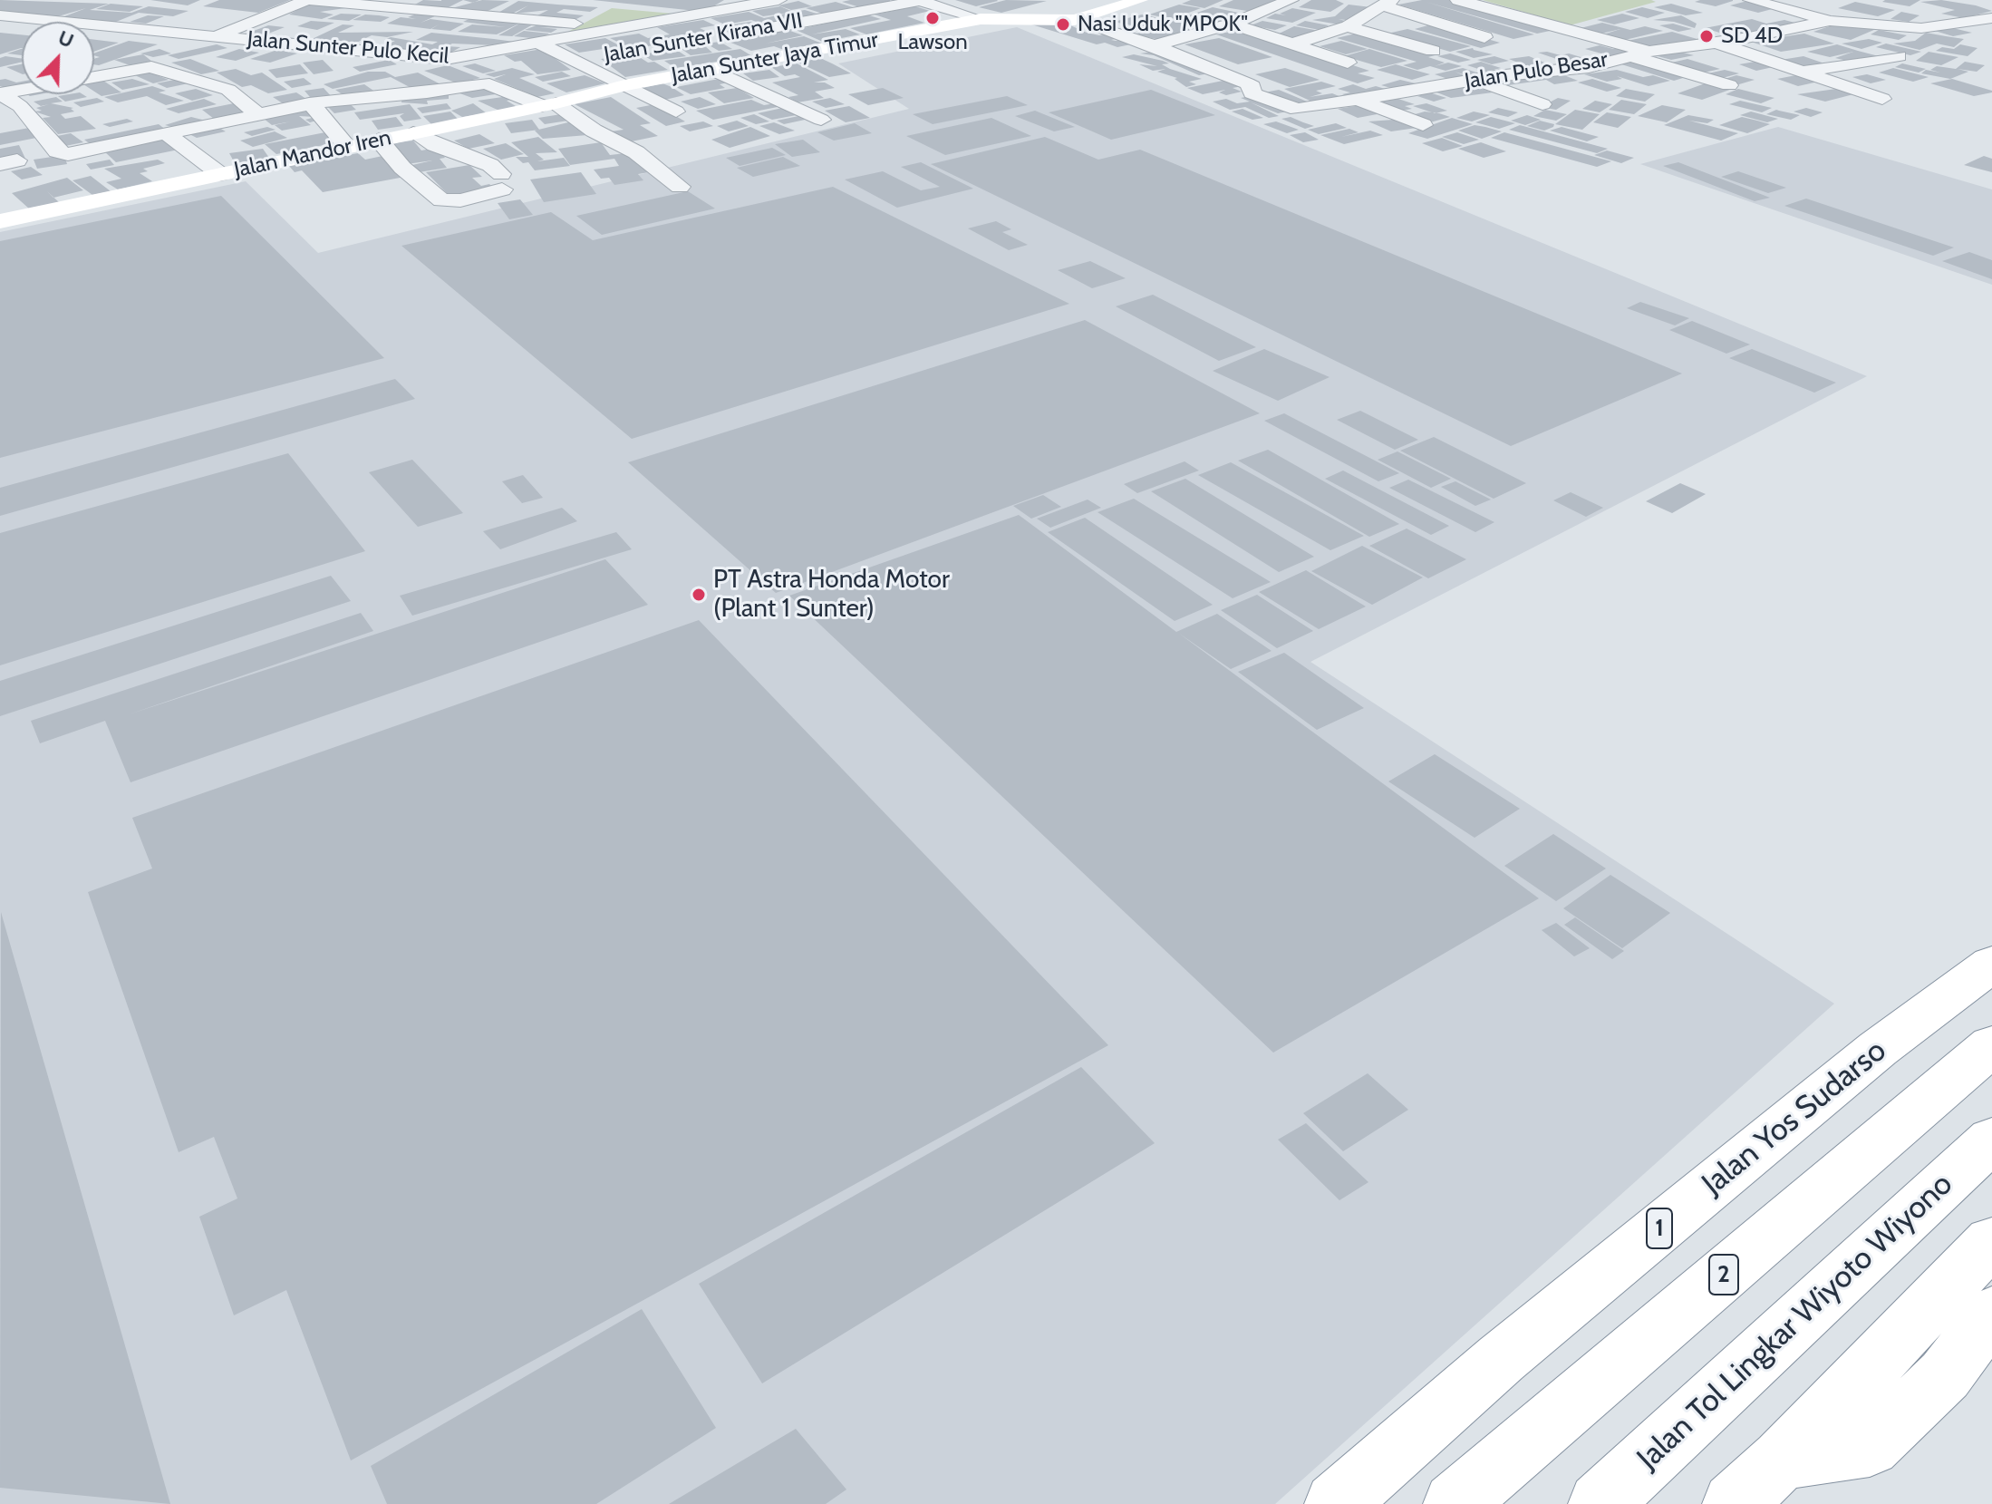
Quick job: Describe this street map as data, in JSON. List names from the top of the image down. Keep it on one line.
{"streets":{"main road":["Jalan Sunter Jaya Timur","Jalan Mandor Iren","Jalan Yos Sudarso","1","2","Jalan Tol Lingkar Wiyoto Wiyono"],"street":["Jalan Sunter Kirana VII","Jalan Sunter Pulo Kecil","Jalan Pulo Besar"]},"crossings":[["Jalan Sunter Jaya Timur","Jalan Mandor Iren"]],"places":["Lawson","Nasi Uduk \"MPOK\"","SD 4D","PT Astra Honda Motor (Plant 1 Sunter)"],"north":"top right"}
